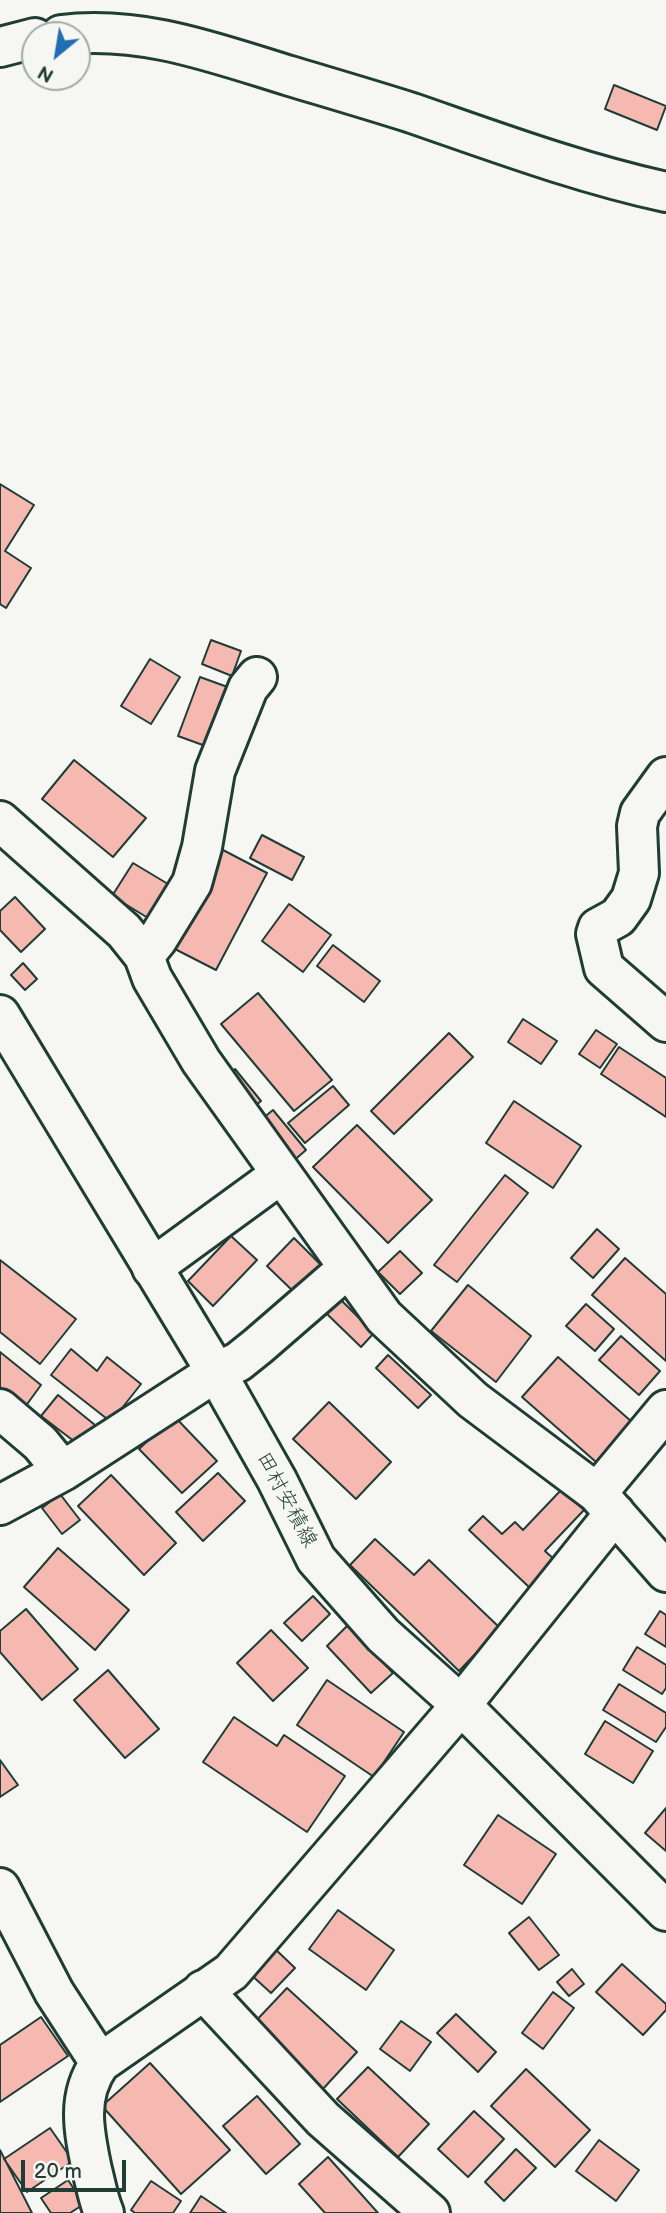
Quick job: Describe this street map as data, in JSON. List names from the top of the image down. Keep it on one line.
{"streets":{"street":["田村安積線"]},"scale_bar":"20 m","north":"bottom left"}
